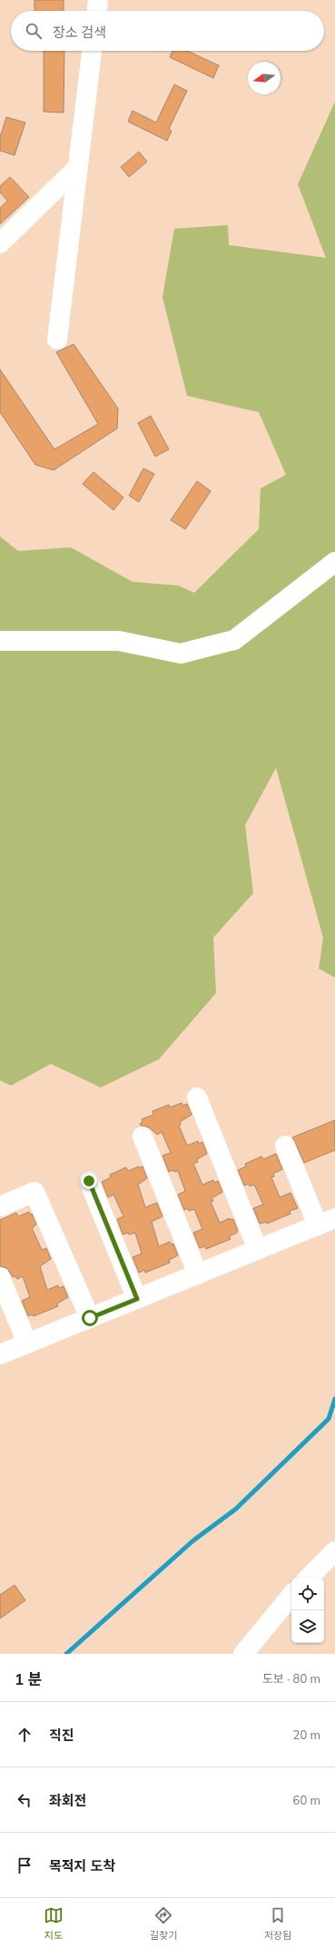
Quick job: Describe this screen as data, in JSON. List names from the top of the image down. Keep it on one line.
{"north":"left","page":{"search":"장소 검색","heading":["1 분","도보 · 80 m"],"list":[["직진","20 m"],["좌회전","60 m"],"목적지 도착"],"nav":["지도","길찾기","저장됨"]}}
